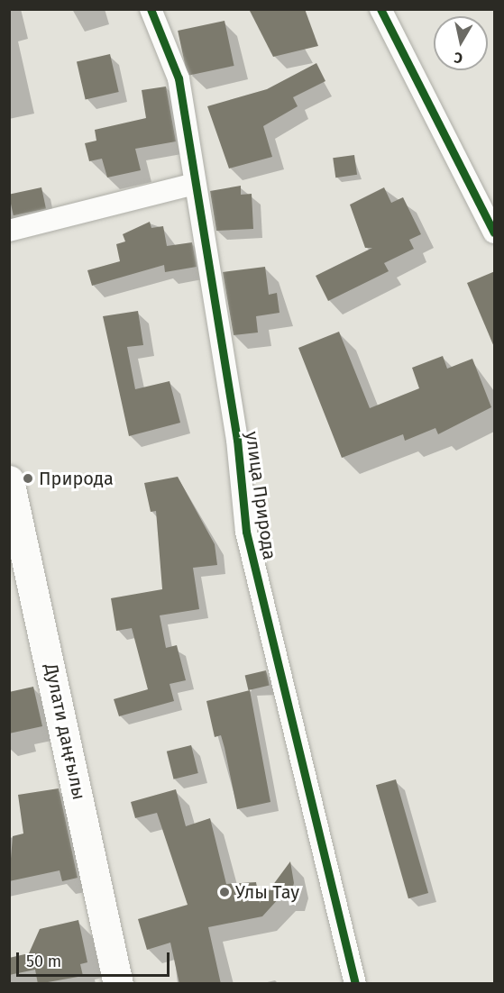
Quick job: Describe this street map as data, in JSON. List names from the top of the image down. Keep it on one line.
{"streets":{"main road":["Дулати даңғылы"],"street":["улица Природа"]},"places":["Природа","Улы Тау"],"scale_bar":"50 m","north":"bottom"}
